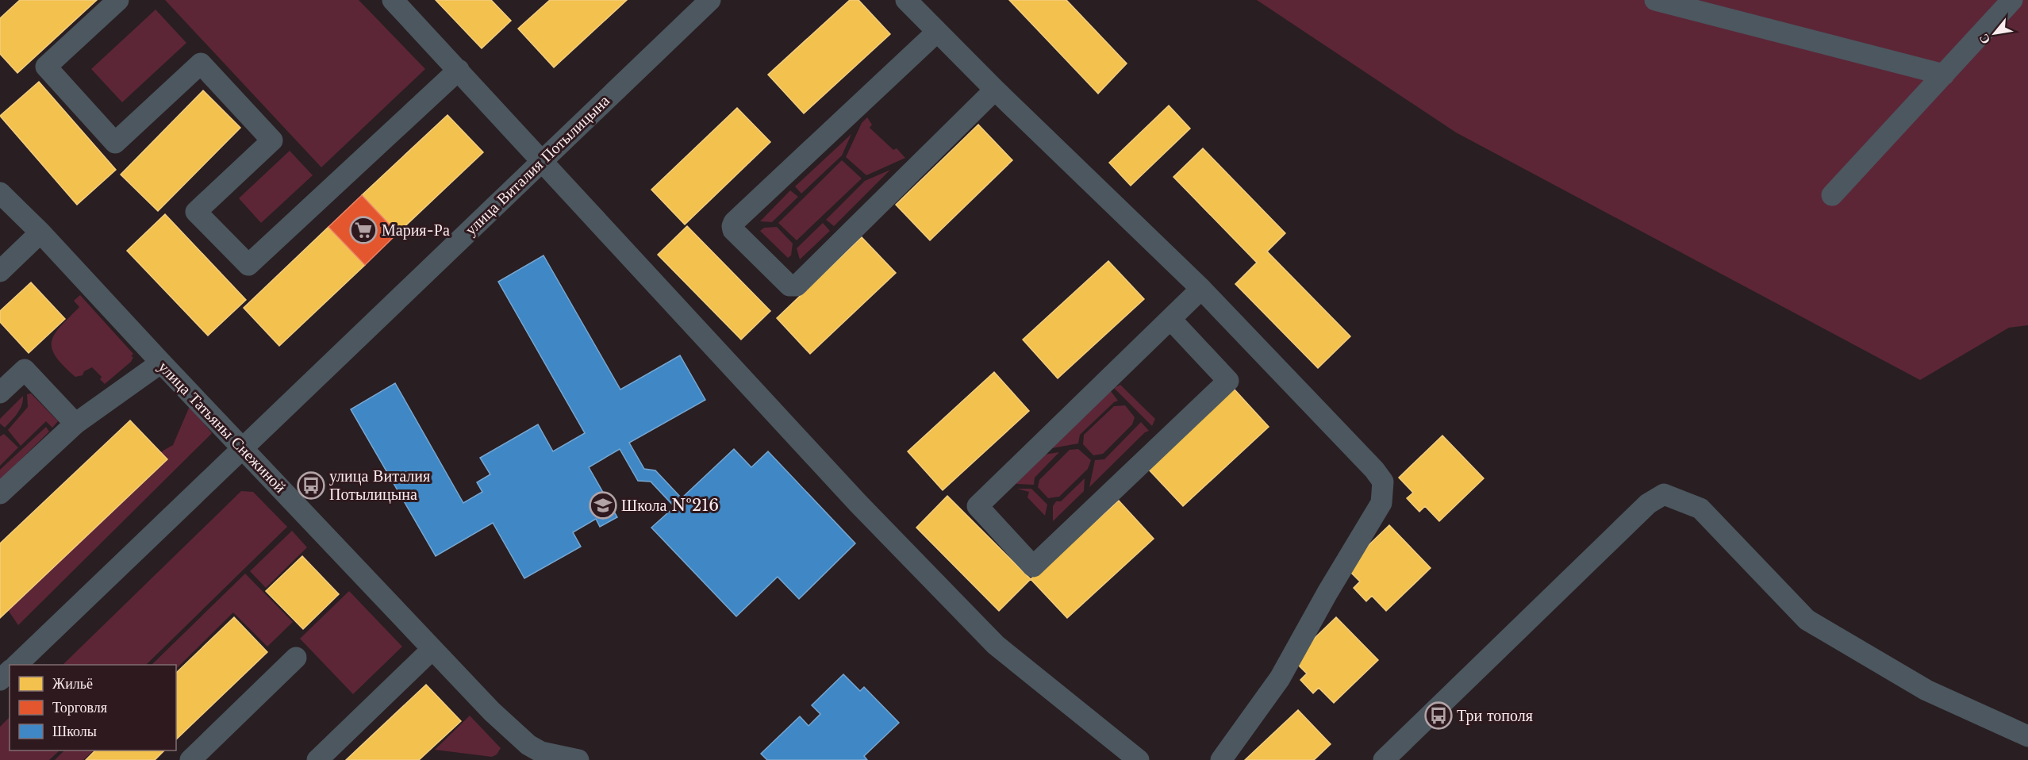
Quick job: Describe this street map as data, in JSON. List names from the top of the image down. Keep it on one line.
{"streets":{"street":["улица Виталия Потылицына","улица Татьяны Снежиной"]},"crossings":[["улица Виталия Потылицына","улица Татьяны Снежиной"]],"places":{"supermarket":["Мария-Ра"],"bus stop":["улица Виталия Потылицына","Три тополя"],"school or university":["Школа №216"]},"legend":["Жильё","Торговля","Школы"],"north":"bottom left"}
